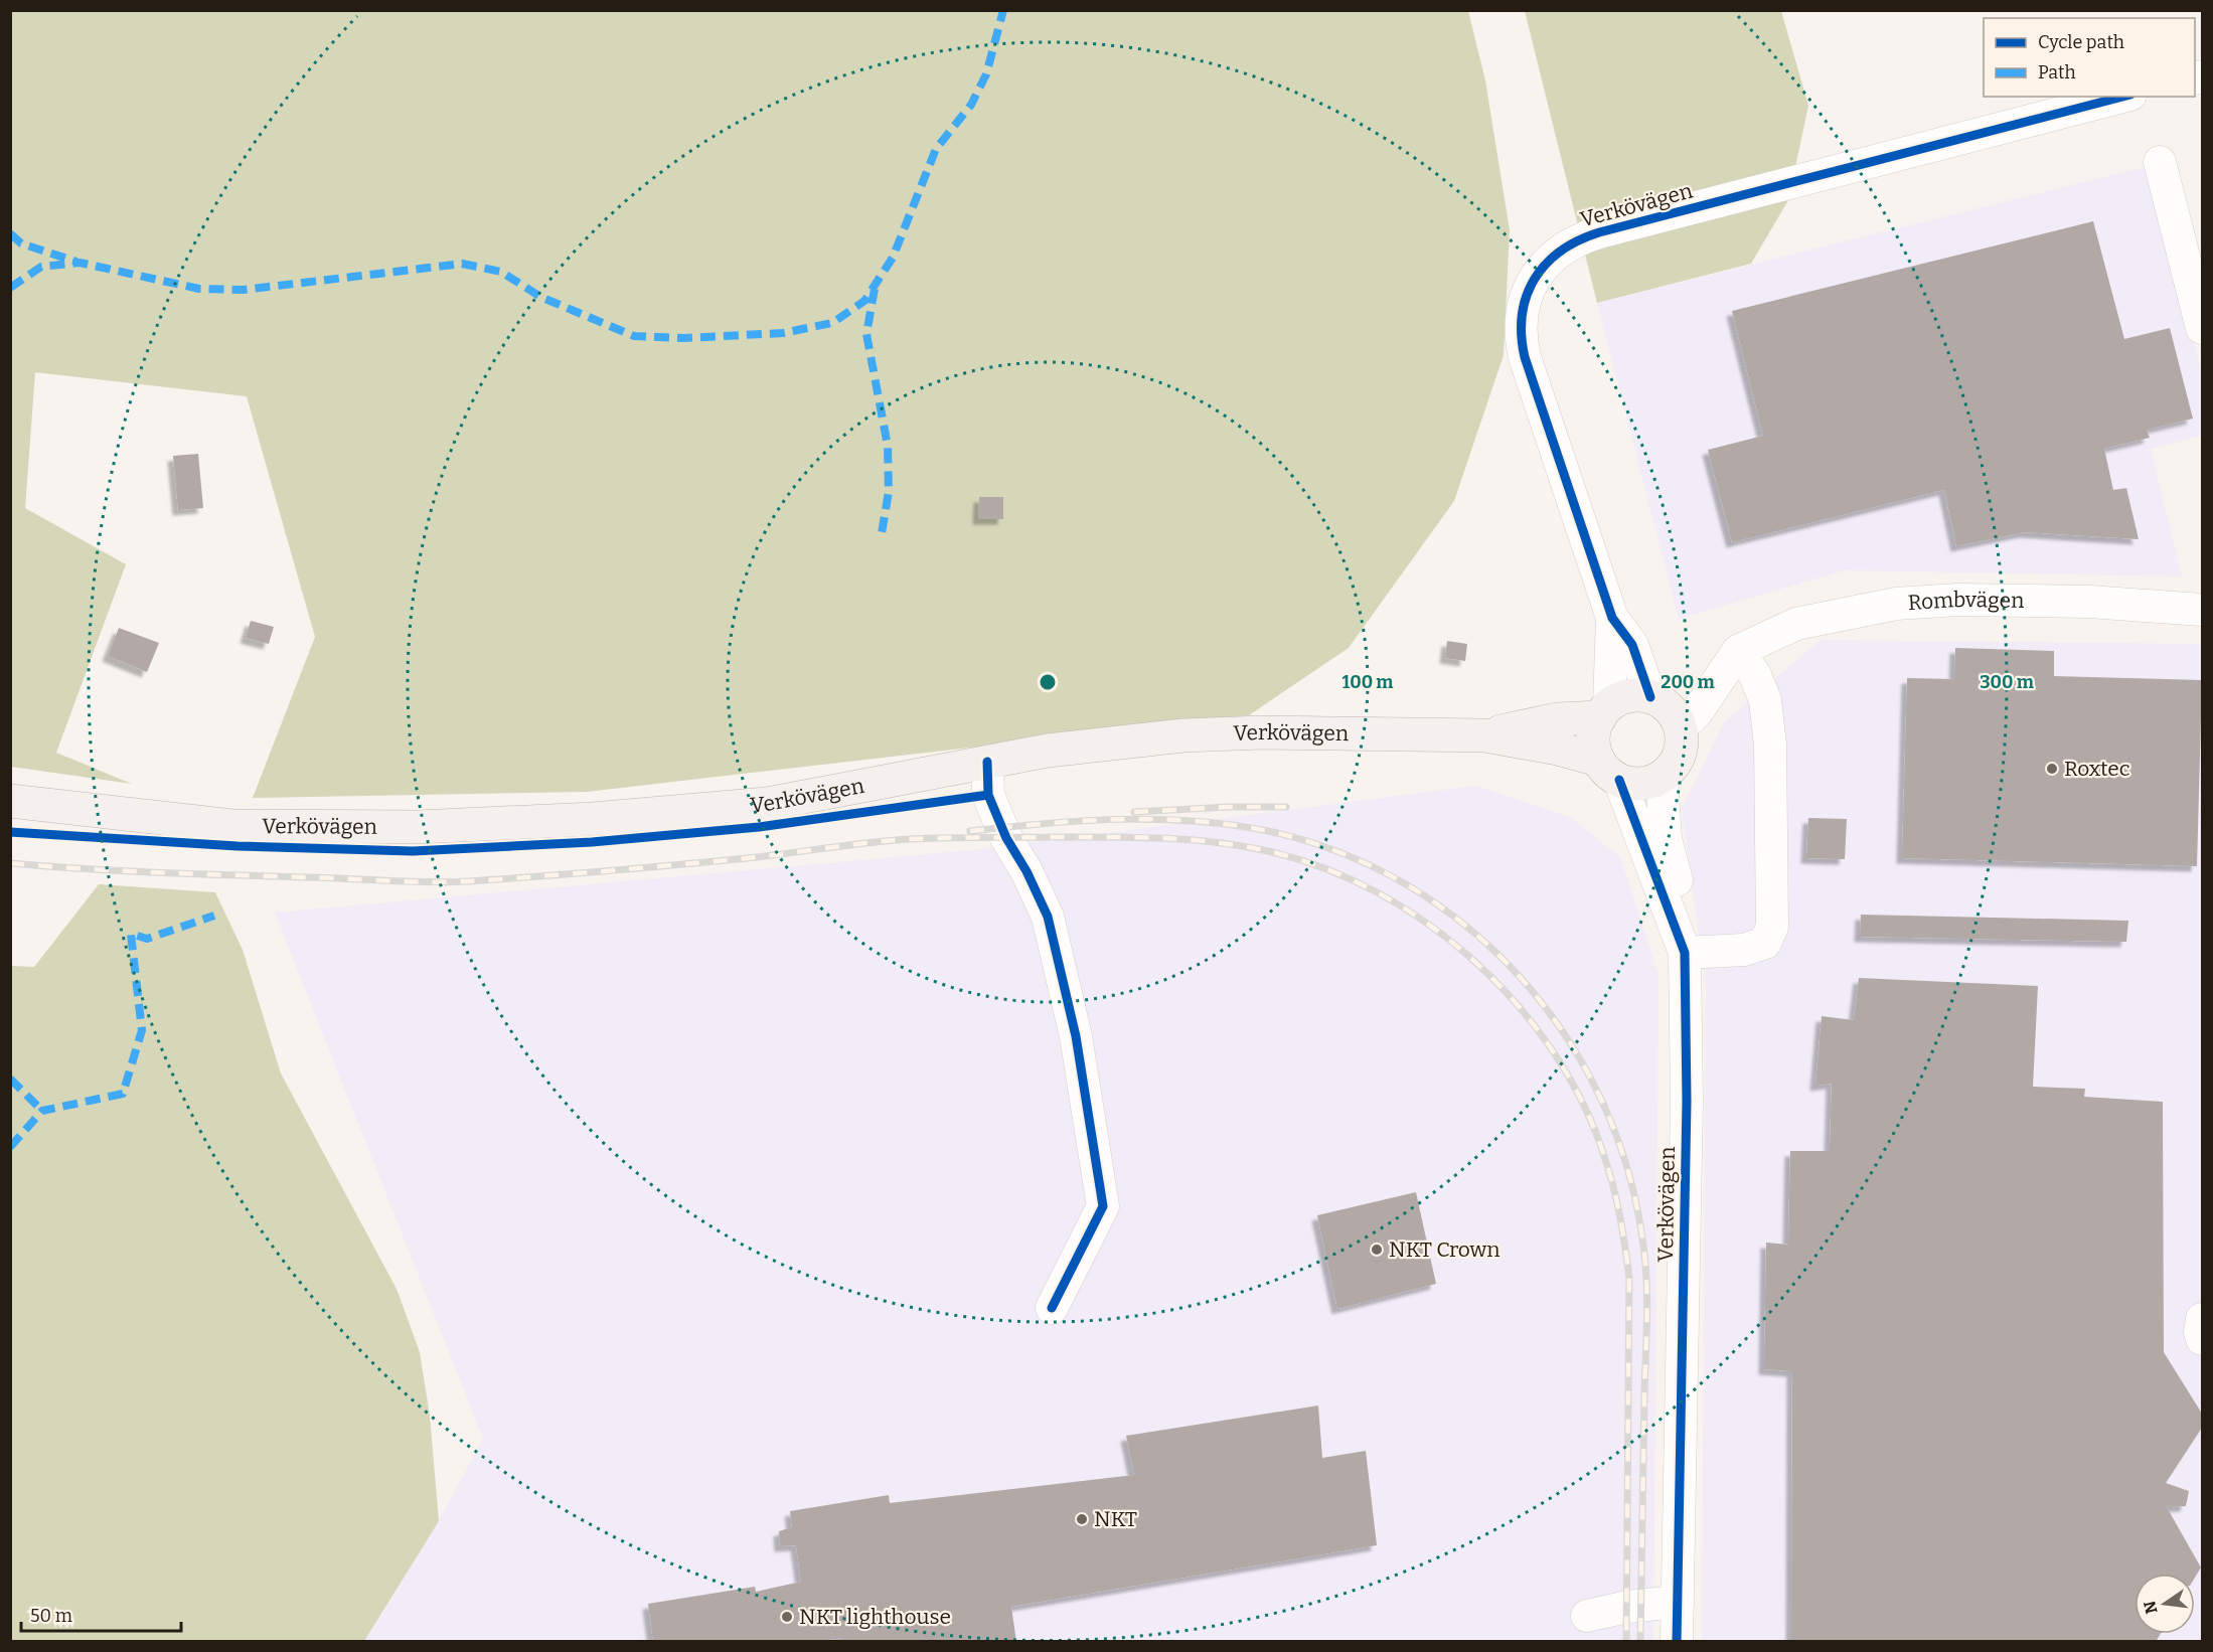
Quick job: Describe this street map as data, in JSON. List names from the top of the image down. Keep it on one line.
{"streets":{"main road":["Verkövägen"],"street":["Rombvägen"]},"places":["Roxtec","NKT Crown","NKT","NKT lighthouse"],"legend":["Cycle path","Path"],"scale_bar":"50 m","north":"left","rings":["100 m","200 m","300 m"]}
